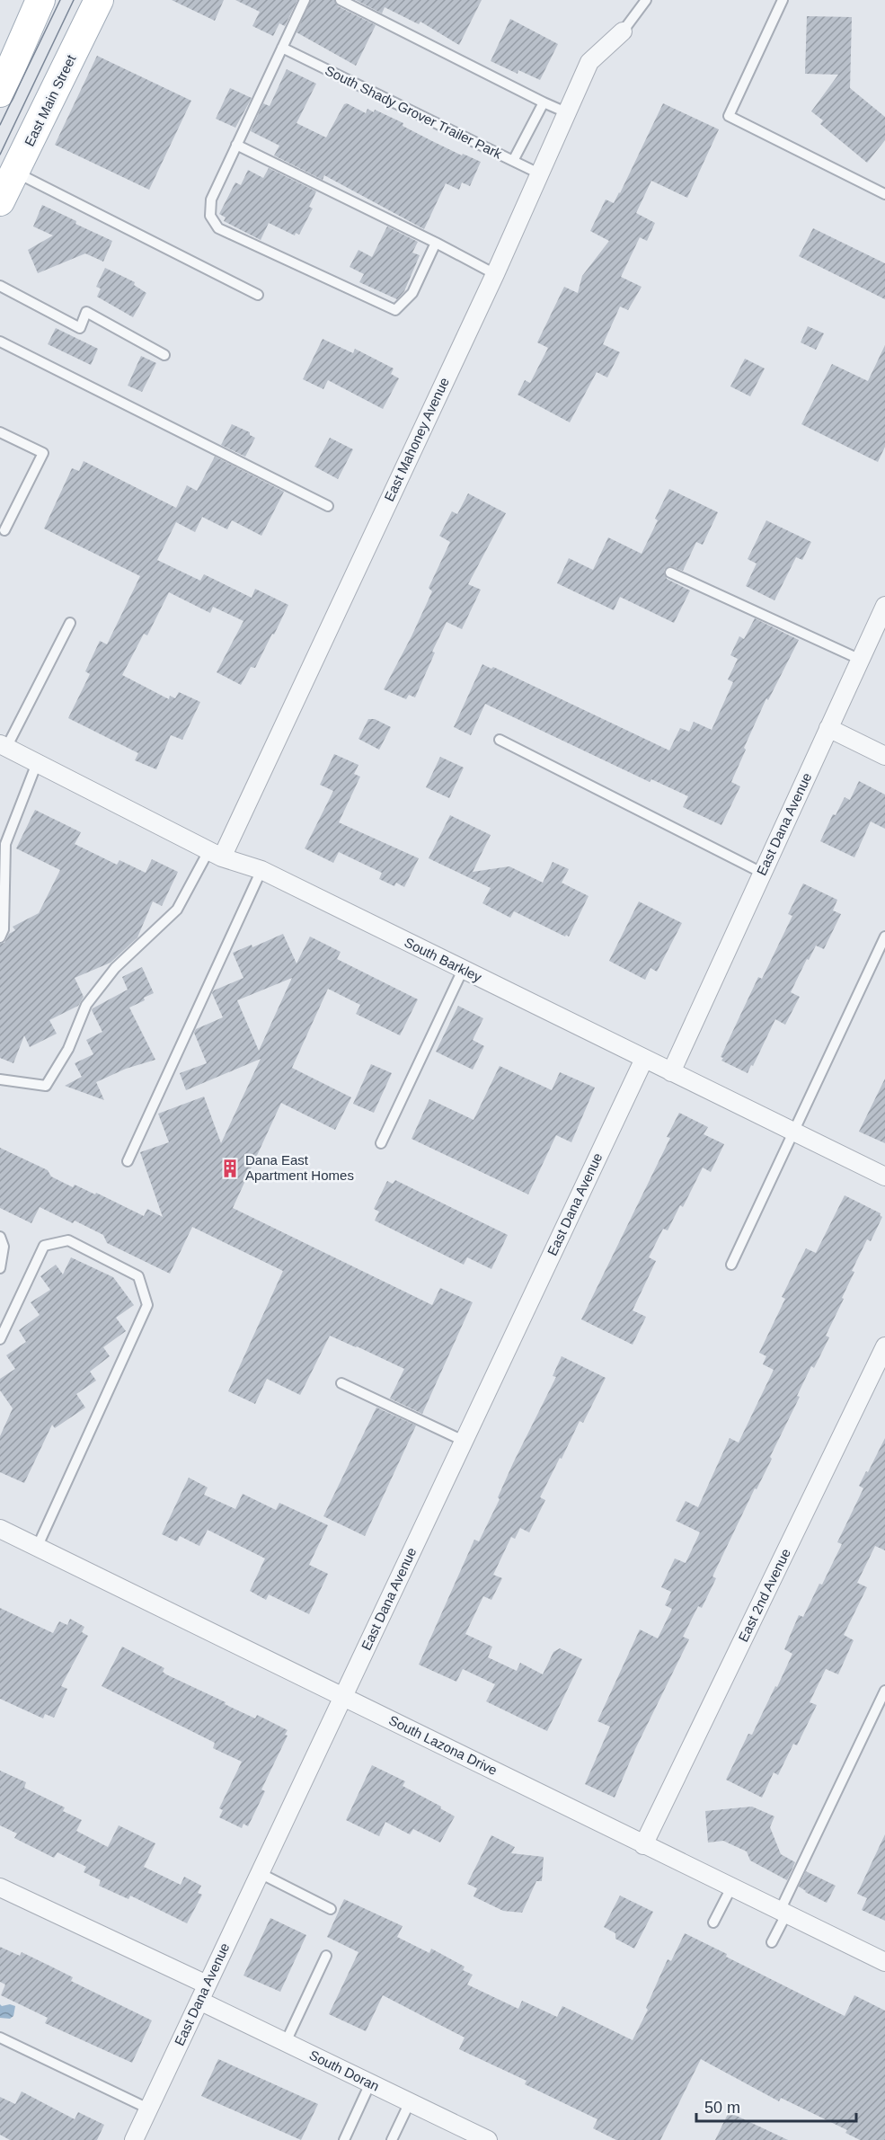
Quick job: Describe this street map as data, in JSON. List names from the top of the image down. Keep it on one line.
{"streets":{"main road":["East Main Street"],"street":["East Mahoney Avenue","East Dana Avenue","South Barkley","East 2nd Avenue","South Lazona Drive","South Doran"],"lane":["South Shady Grover Trailer Park"]},"crossings":[["East Mahoney Avenue","South Barkley"],["East Dana Avenue","South Barkley"],["East Dana Avenue","South Lazona Drive"],["East Dana Avenue","South Doran"],["East 2nd Avenue","South Lazona Drive"]],"places":{"building":["Dana East Apartment Homes"]},"scale_bar":"50 m"}
